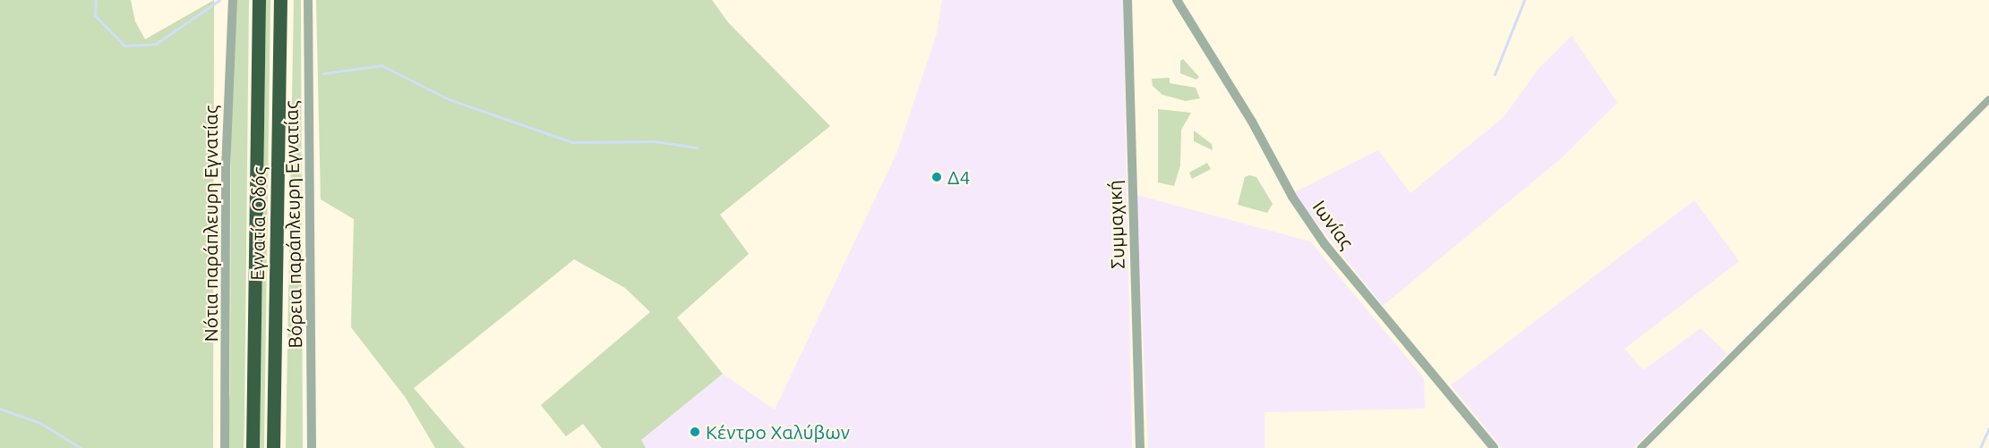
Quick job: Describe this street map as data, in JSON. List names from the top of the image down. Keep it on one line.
{"streets":{"highway":["Εγνατία Οδός"],"street":["Νότια παράπλευρη Εγνατίας","Βόρεια παράπλευρη Εγνατίας","Συμμαχική","Ιωνίας"]},"places":["Δ4","Κέντρο Χαλύβων"]}
